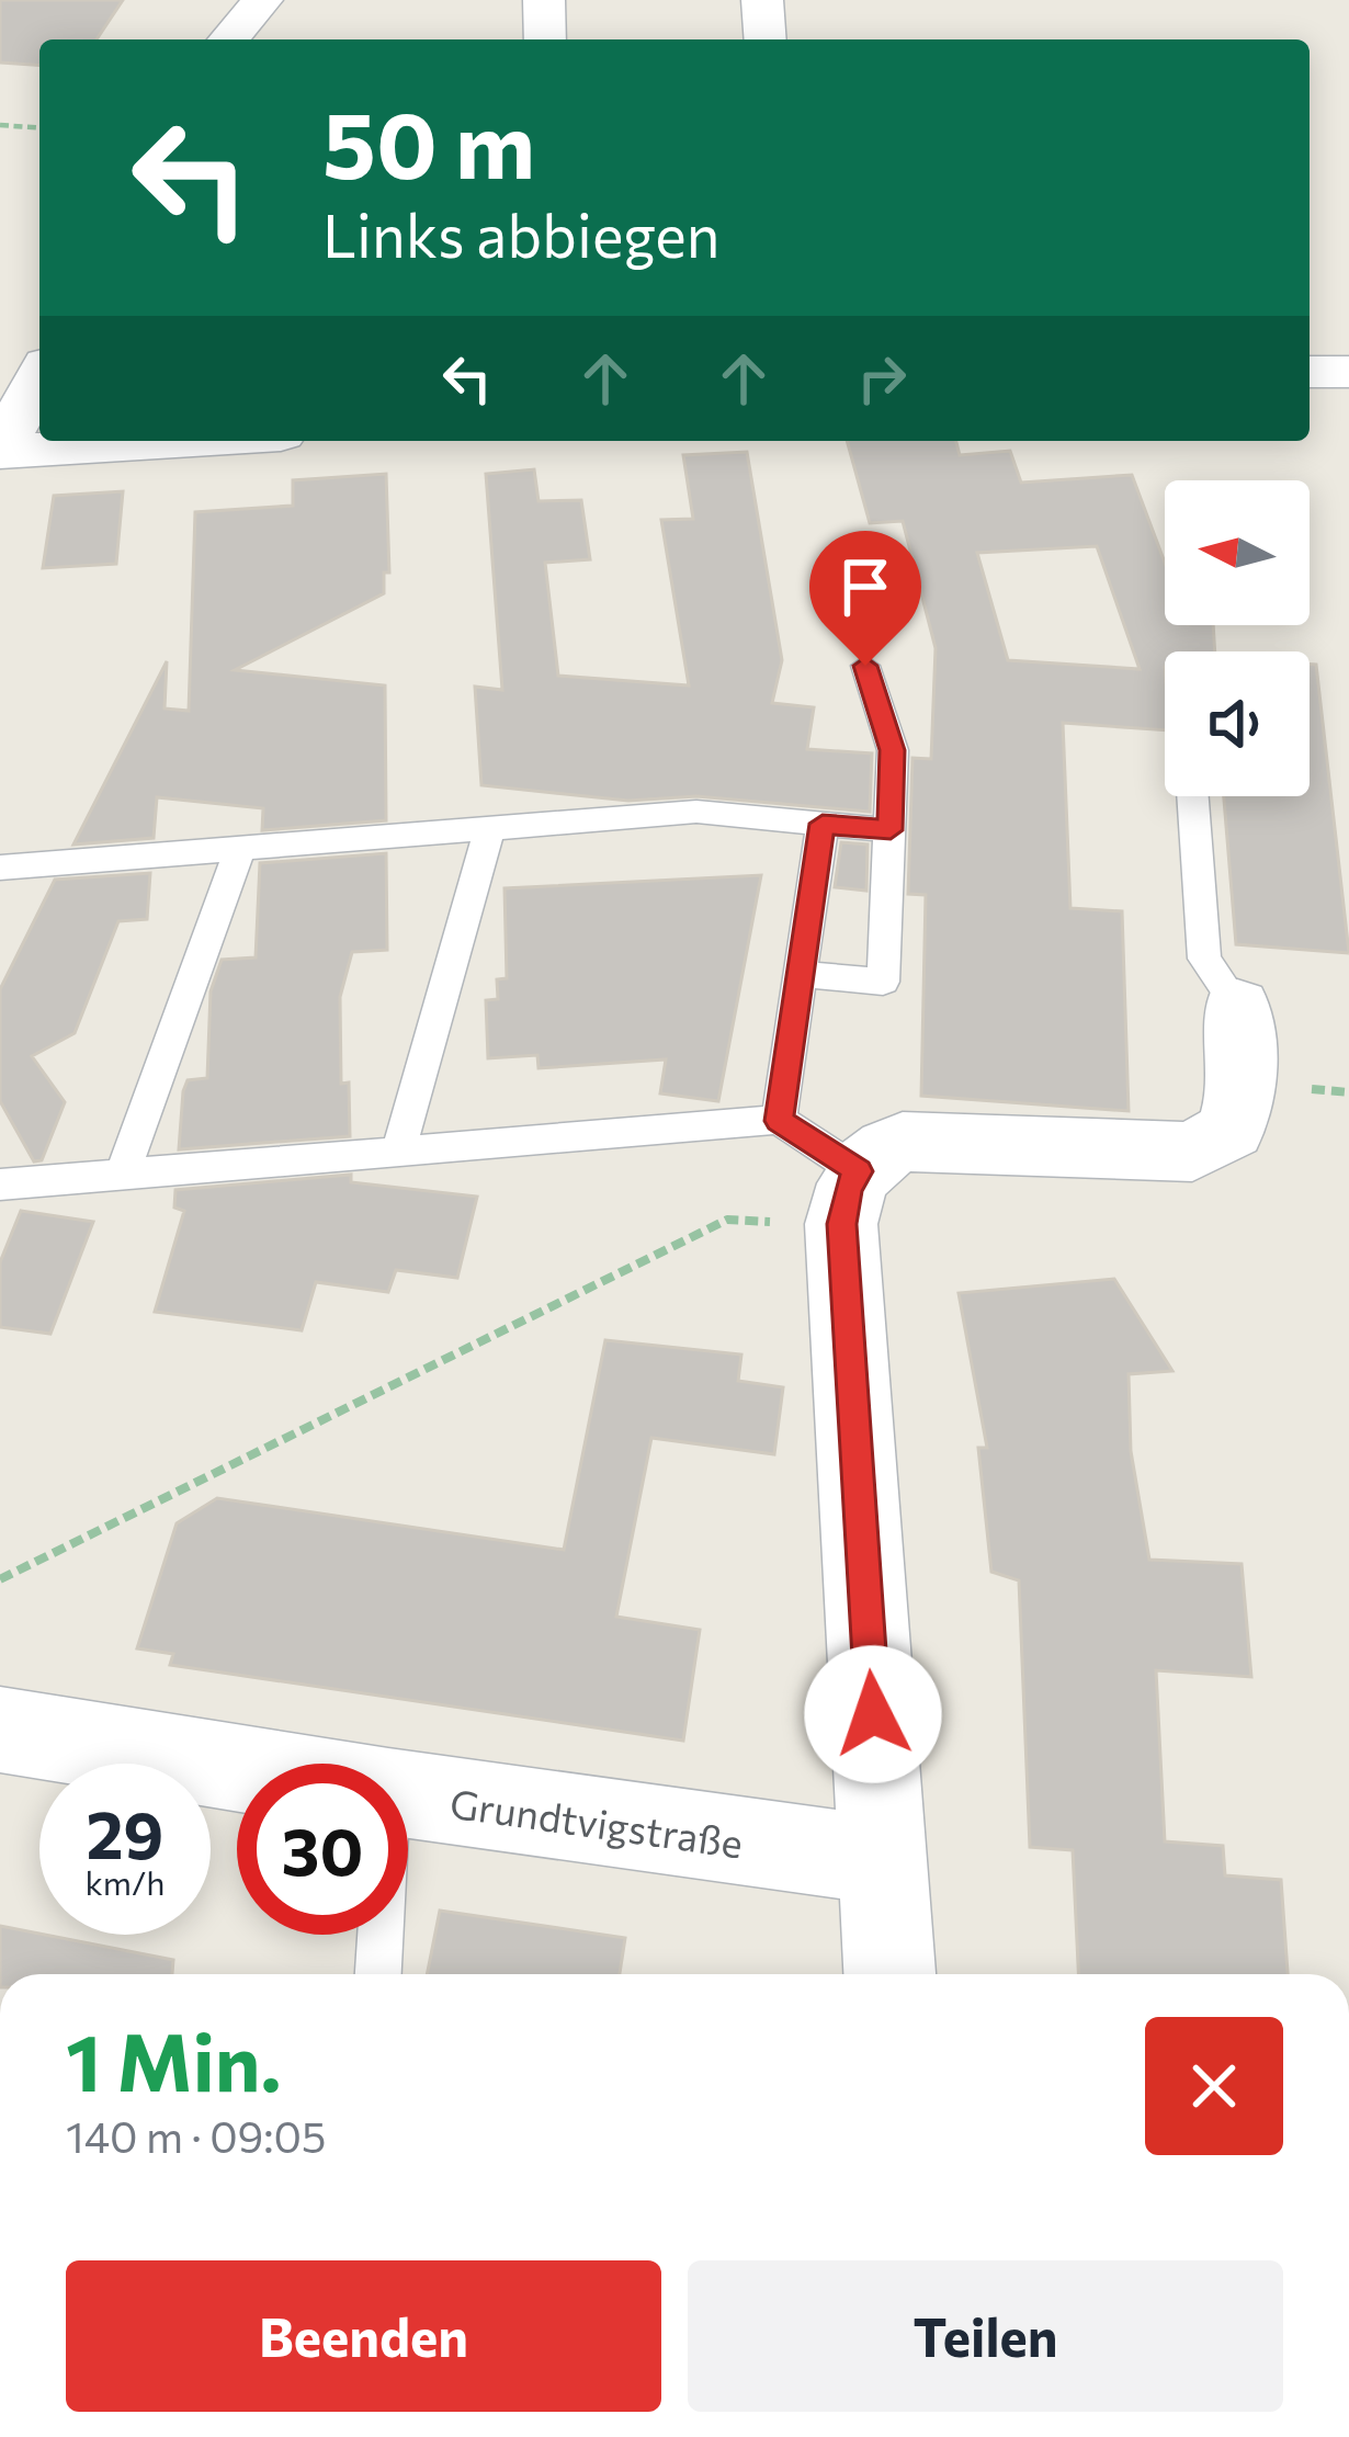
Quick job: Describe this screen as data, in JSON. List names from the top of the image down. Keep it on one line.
{"streets":{"street":["Grundtvigstraße"]},"north":"left","page":{"turn":["50 m","Links abbiegen"],"speed":"29 km/h","limit":"30","heading":["1 Min.","140 m · 09:05"],"buttons":["Beenden","Teilen"]}}
